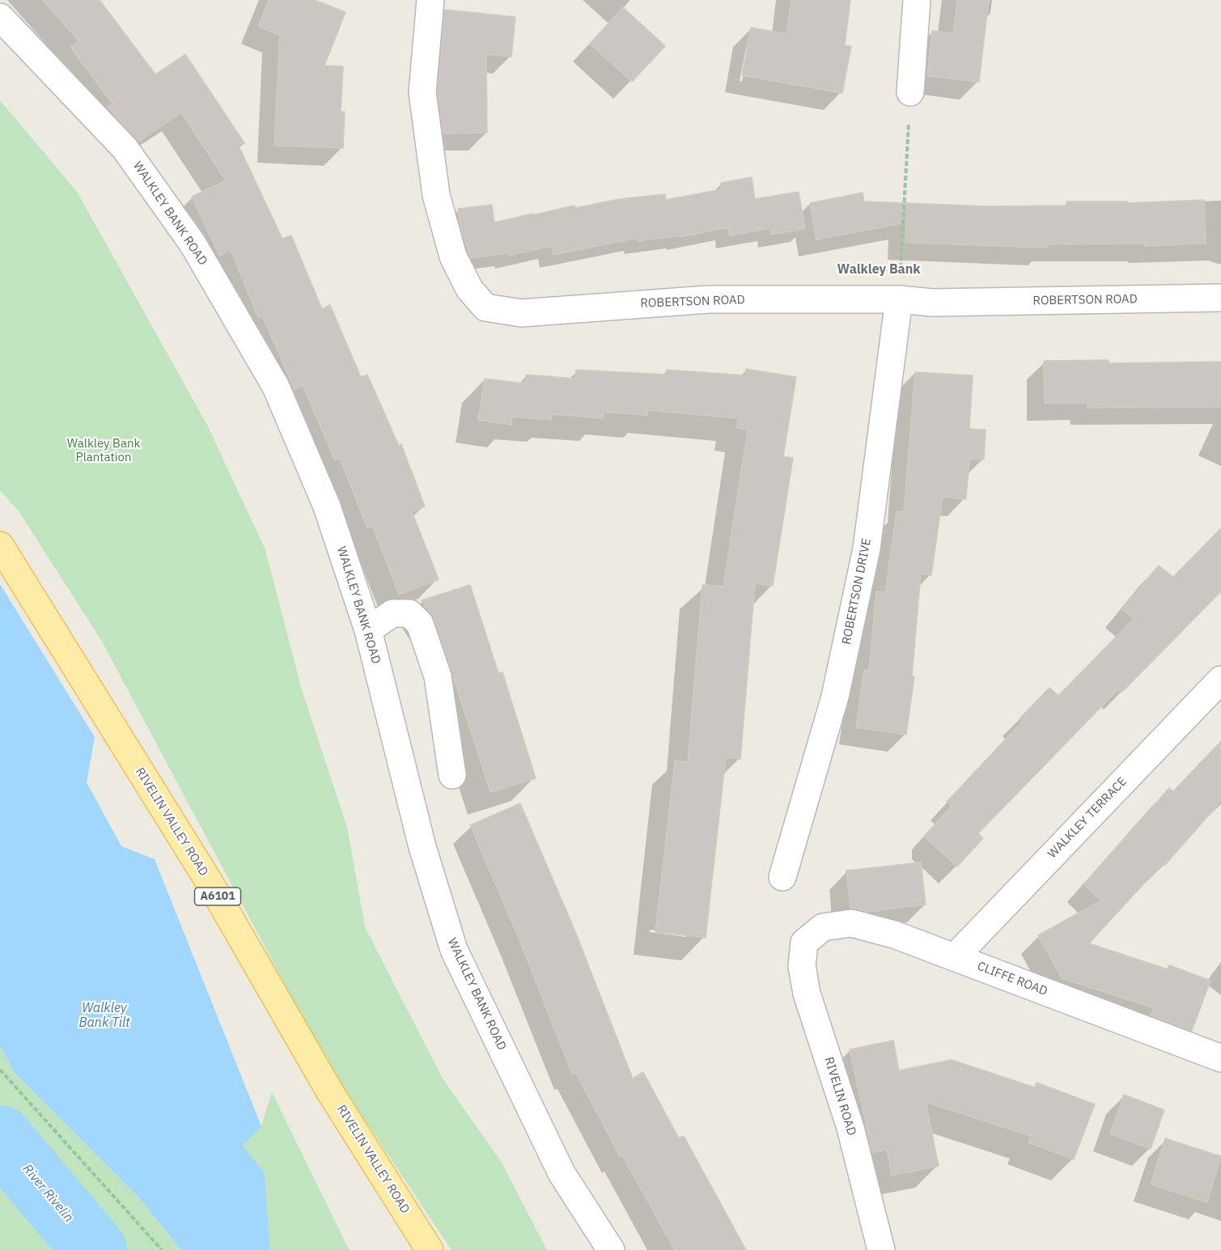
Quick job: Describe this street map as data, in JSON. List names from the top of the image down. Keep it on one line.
{"streets":{"main road":["RIVELIN VALLEY ROAD","A6101"],"street":["WALKLEY BANK ROAD","ROBERTSON ROAD","ROBERTSON DRIVE","WALKLEY TERRACE","CLIFFE ROAD","RIVELIN ROAD"]},"crossings":[["ROBERTSON ROAD","ROBERTSON DRIVE"],["WALKLEY TERRACE","CLIFFE ROAD"],["CLIFFE ROAD","RIVELIN ROAD"]],"districts":["Walkley Bank"],"water":["Walkley Bank Tilt","River Rivelin"],"parks":["Walkley Bank Plantation"]}
